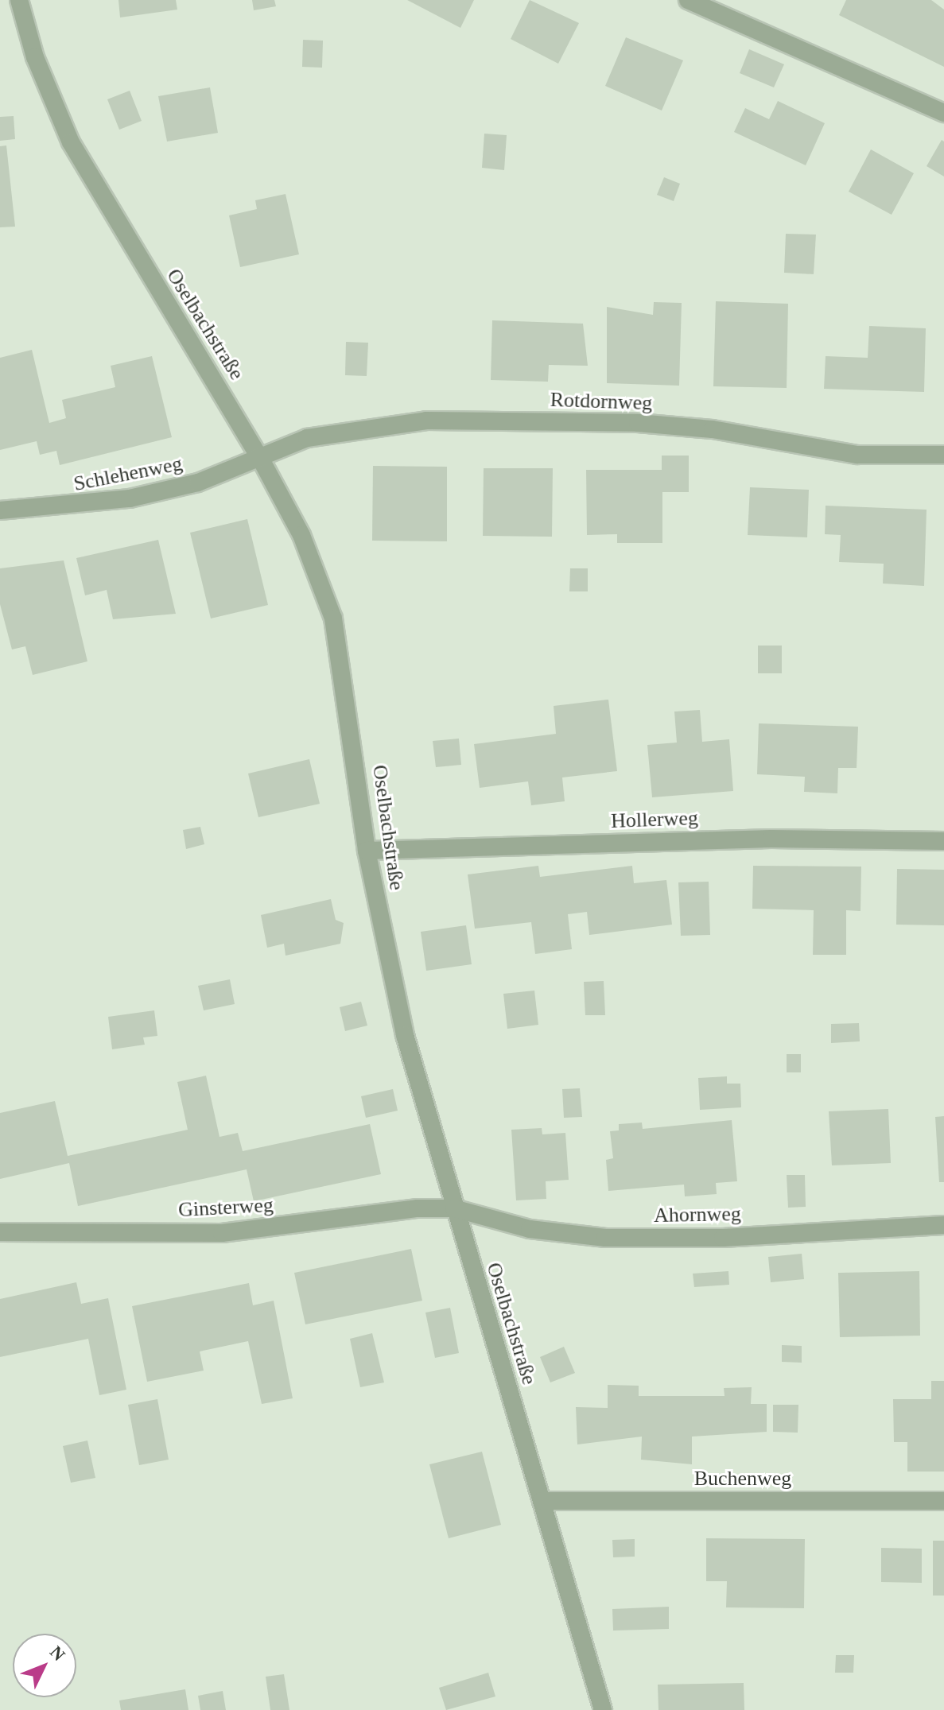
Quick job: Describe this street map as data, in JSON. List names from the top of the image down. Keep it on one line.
{"streets":{"street":["Oselbachstraße","Rotdornweg","Schlehenweg","Hollerweg","Ginsterweg","Ahornweg","Buchenweg"]},"crossings":[["Oselbachstraße","Rotdornweg"],["Oselbachstraße","Schlehenweg"],["Oselbachstraße","Hollerweg"],["Oselbachstraße","Ginsterweg"],["Oselbachstraße","Ahornweg"],["Oselbachstraße","Buchenweg"],["Rotdornweg","Schlehenweg"],["Ginsterweg","Ahornweg"]],"north":"top right"}
